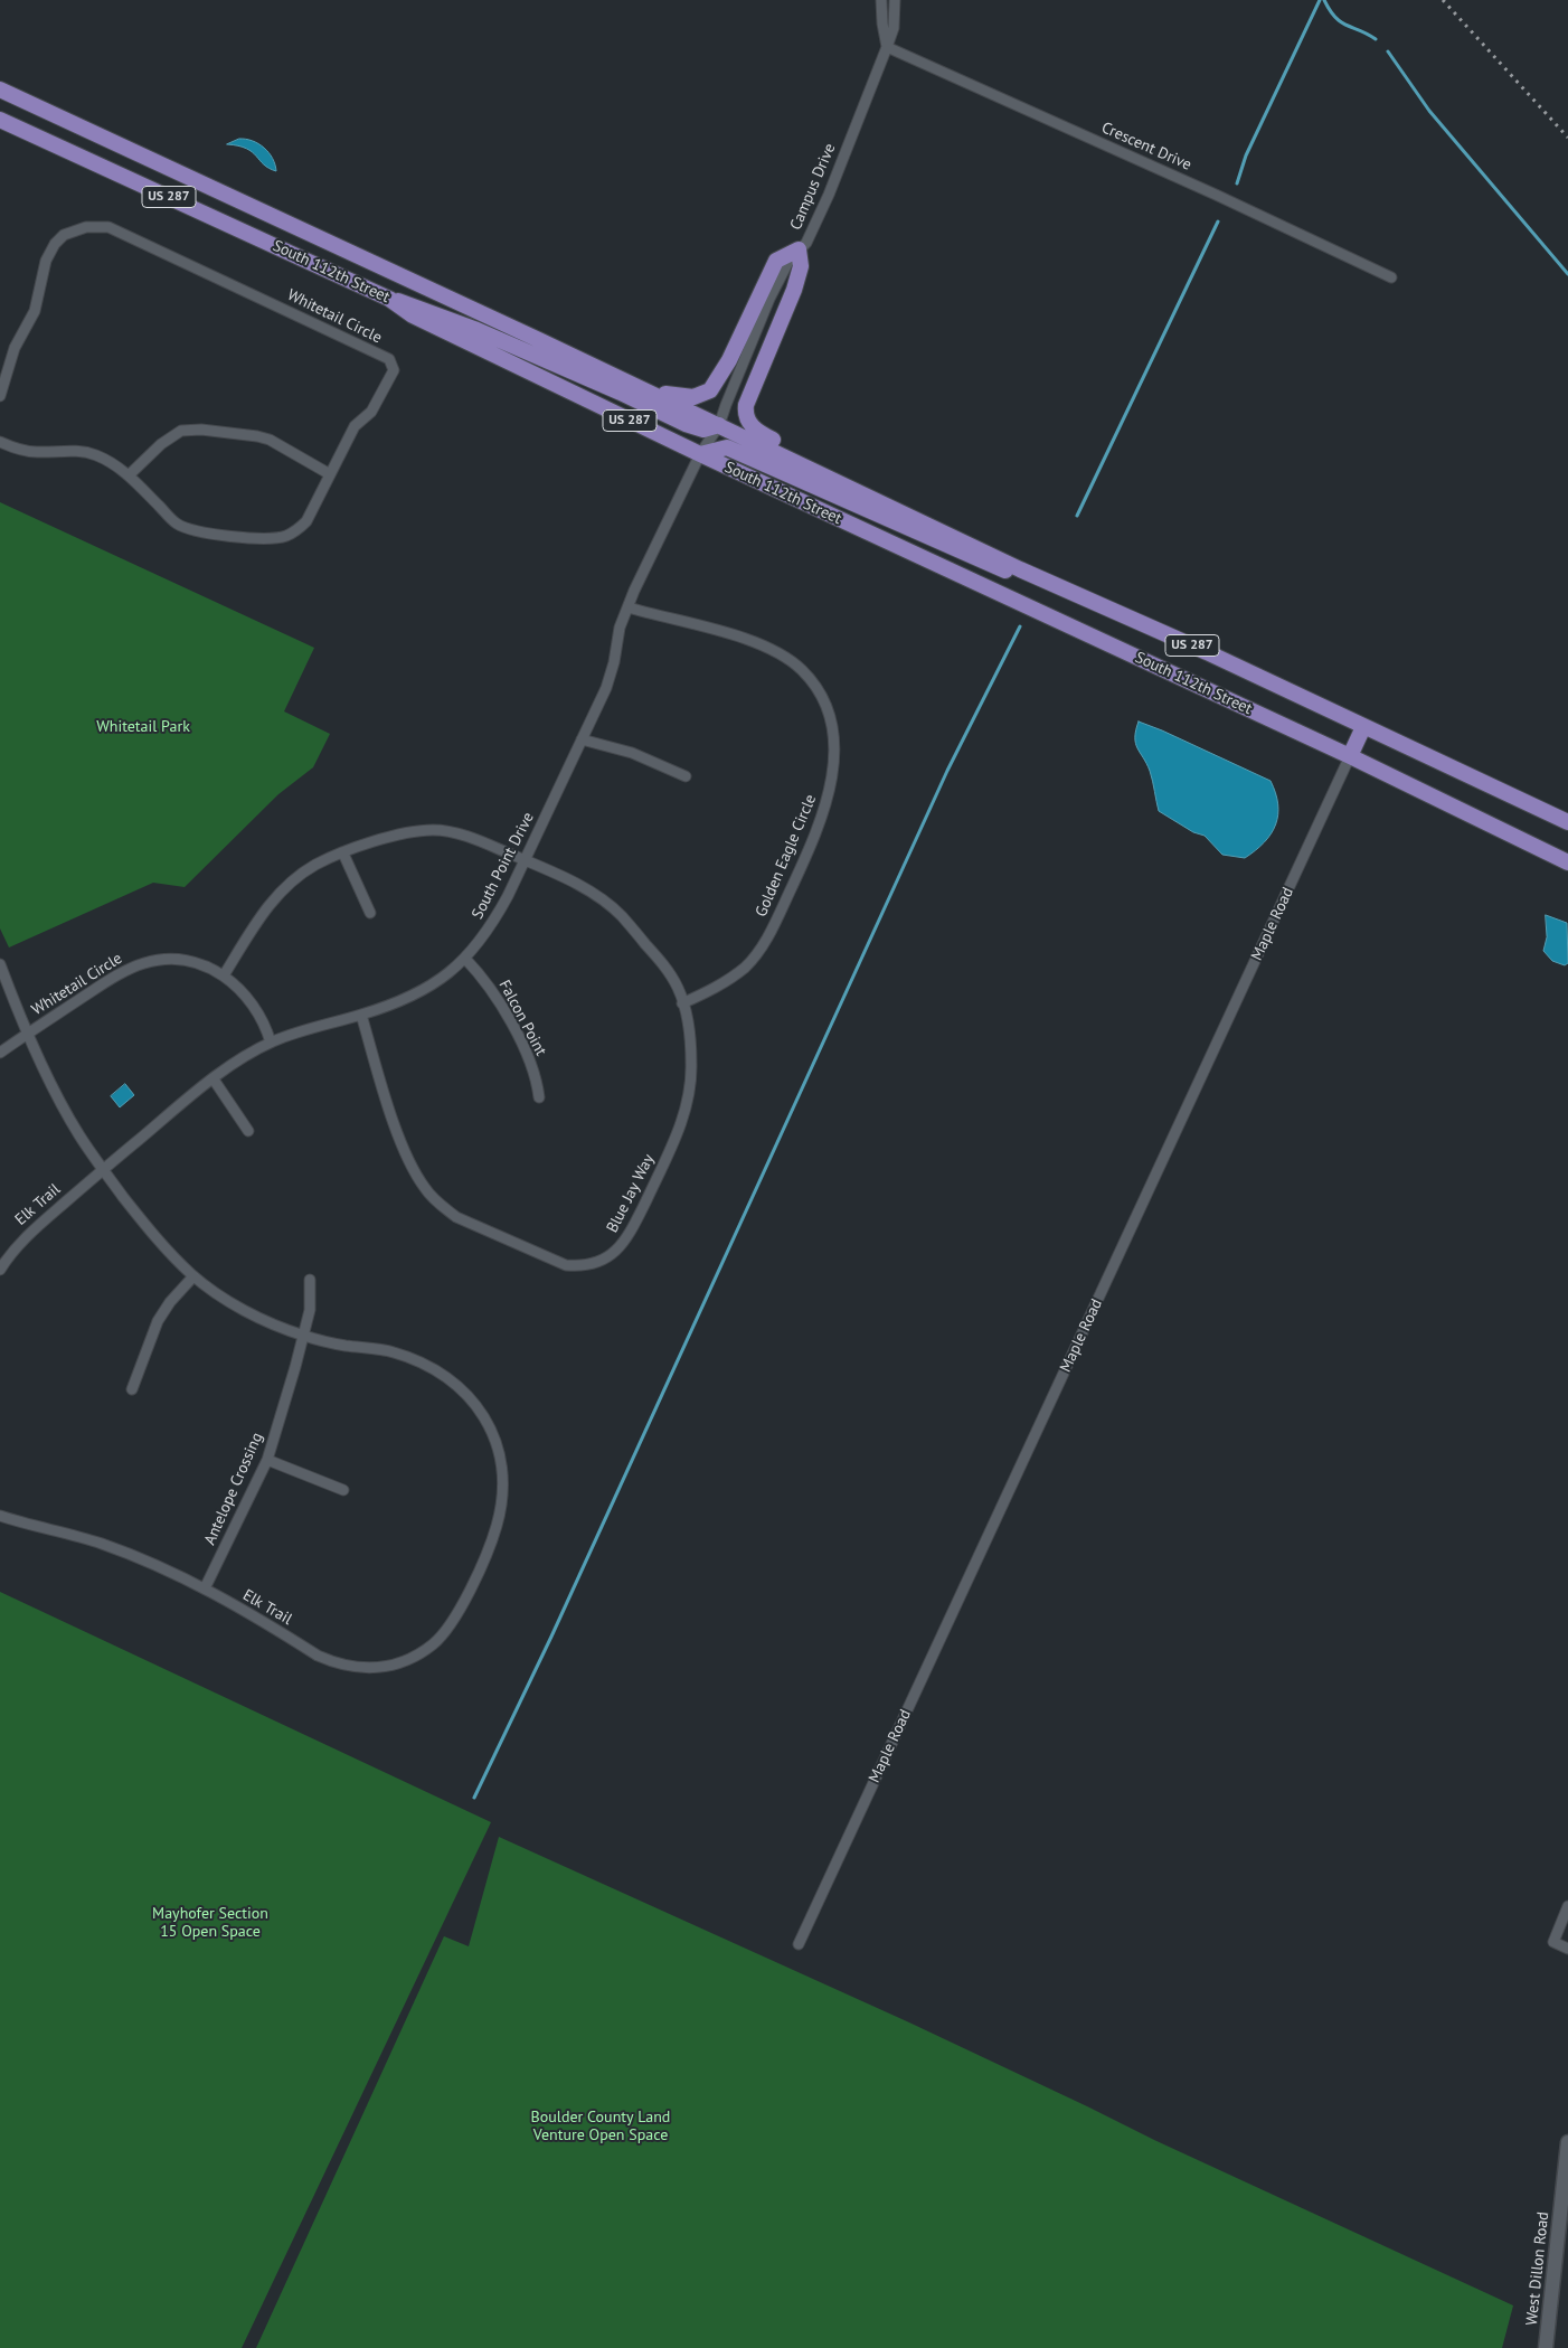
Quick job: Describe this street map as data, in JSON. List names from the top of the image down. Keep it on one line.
{"streets":{"main road":["US 287","South 112th Street","Maple Road","West Dillon Road"],"street":["Crescent Drive","Campus Drive","Whitetail Circle","Golden Eagle Circle","South Point Drive","Falcon Point","Blue Jay Way","Elk Trail","Antelope Crossing"]},"crossings":[["Crescent Drive","Campus Drive"],["Campus Drive","South 112th Street"],["Campus Drive","South Point Drive"],["South 112th Street","South Point Drive"],["South 112th Street","Maple Road"],["Whitetail Circle","South Point Drive"],["Whitetail Circle","Blue Jay Way"],["Whitetail Circle","Elk Trail"],["Golden Eagle Circle","South Point Drive"],["Golden Eagle Circle","Blue Jay Way"],["South Point Drive","Falcon Point"],["South Point Drive","Blue Jay Way"],["South Point Drive","Elk Trail"],["Elk Trail","Antelope Crossing"]],"parks":["Whitetail Park","Mayhofer Section 15 Open Space","Boulder County Land Venture Open Space"]}
